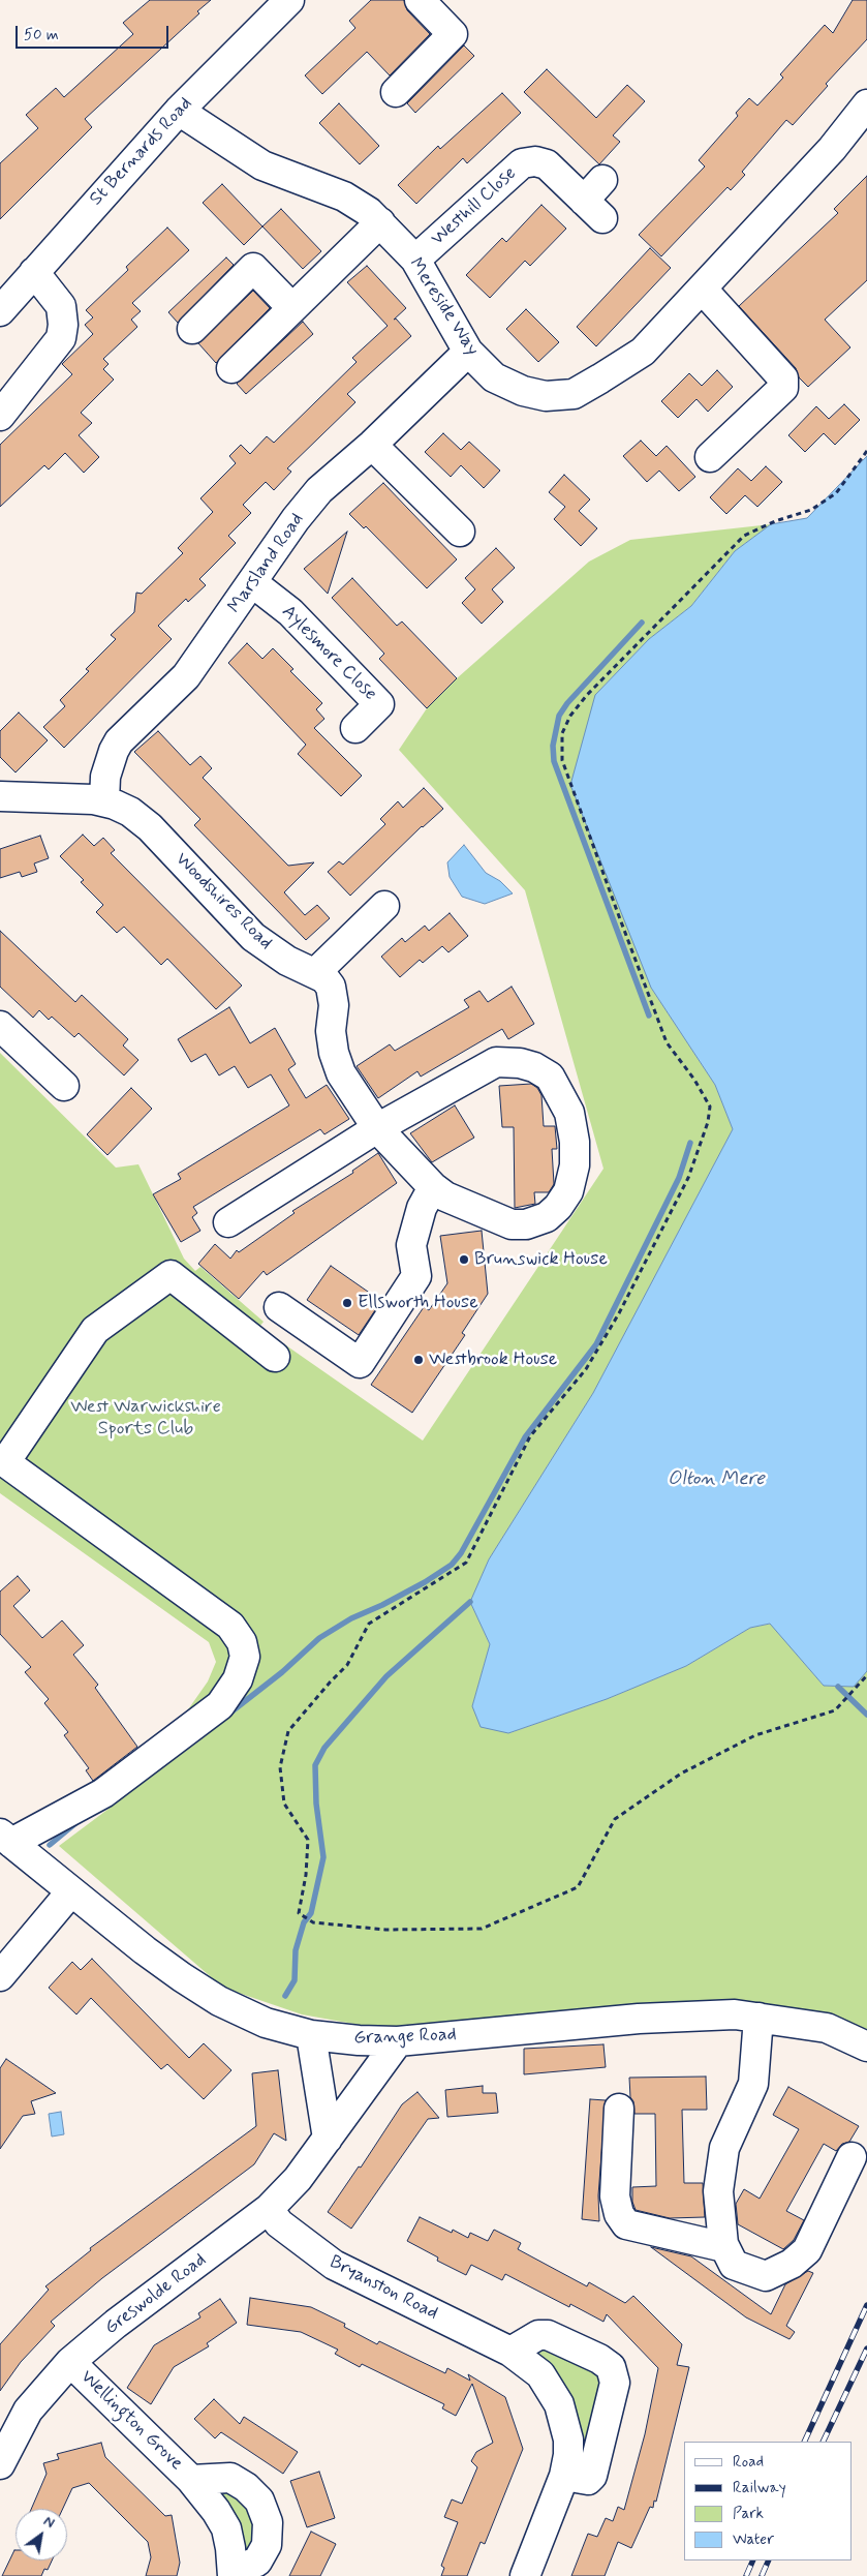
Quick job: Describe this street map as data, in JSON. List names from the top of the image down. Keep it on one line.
{"streets":{"street":["St Bernards Road","Westhill Close","Mereside Way","Marsland Road","Aylesmore Close","Woodshires Road","Grange Road","Bryanston Road","Greswolde Road","Wellington Grove"]},"crossings":[["St Bernards Road","Mereside Way"],["Westhill Close","Mereside Way"],["Mereside Way","Marsland Road"],["Marsland Road","Aylesmore Close"],["Marsland Road","Woodshires Road"],["Grange Road","Greswolde Road"],["Bryanston Road","Greswolde Road"],["Greswolde Road","Wellington Grove"]],"water":["Olton Mere"],"parks":["West Warwickshire Sports Club"],"places":["Brunswick House","Ellsworth House","Westbrook House"],"legend":["Road","Railway","Park","Water"],"scale_bar":"50 m","north":"top right"}
